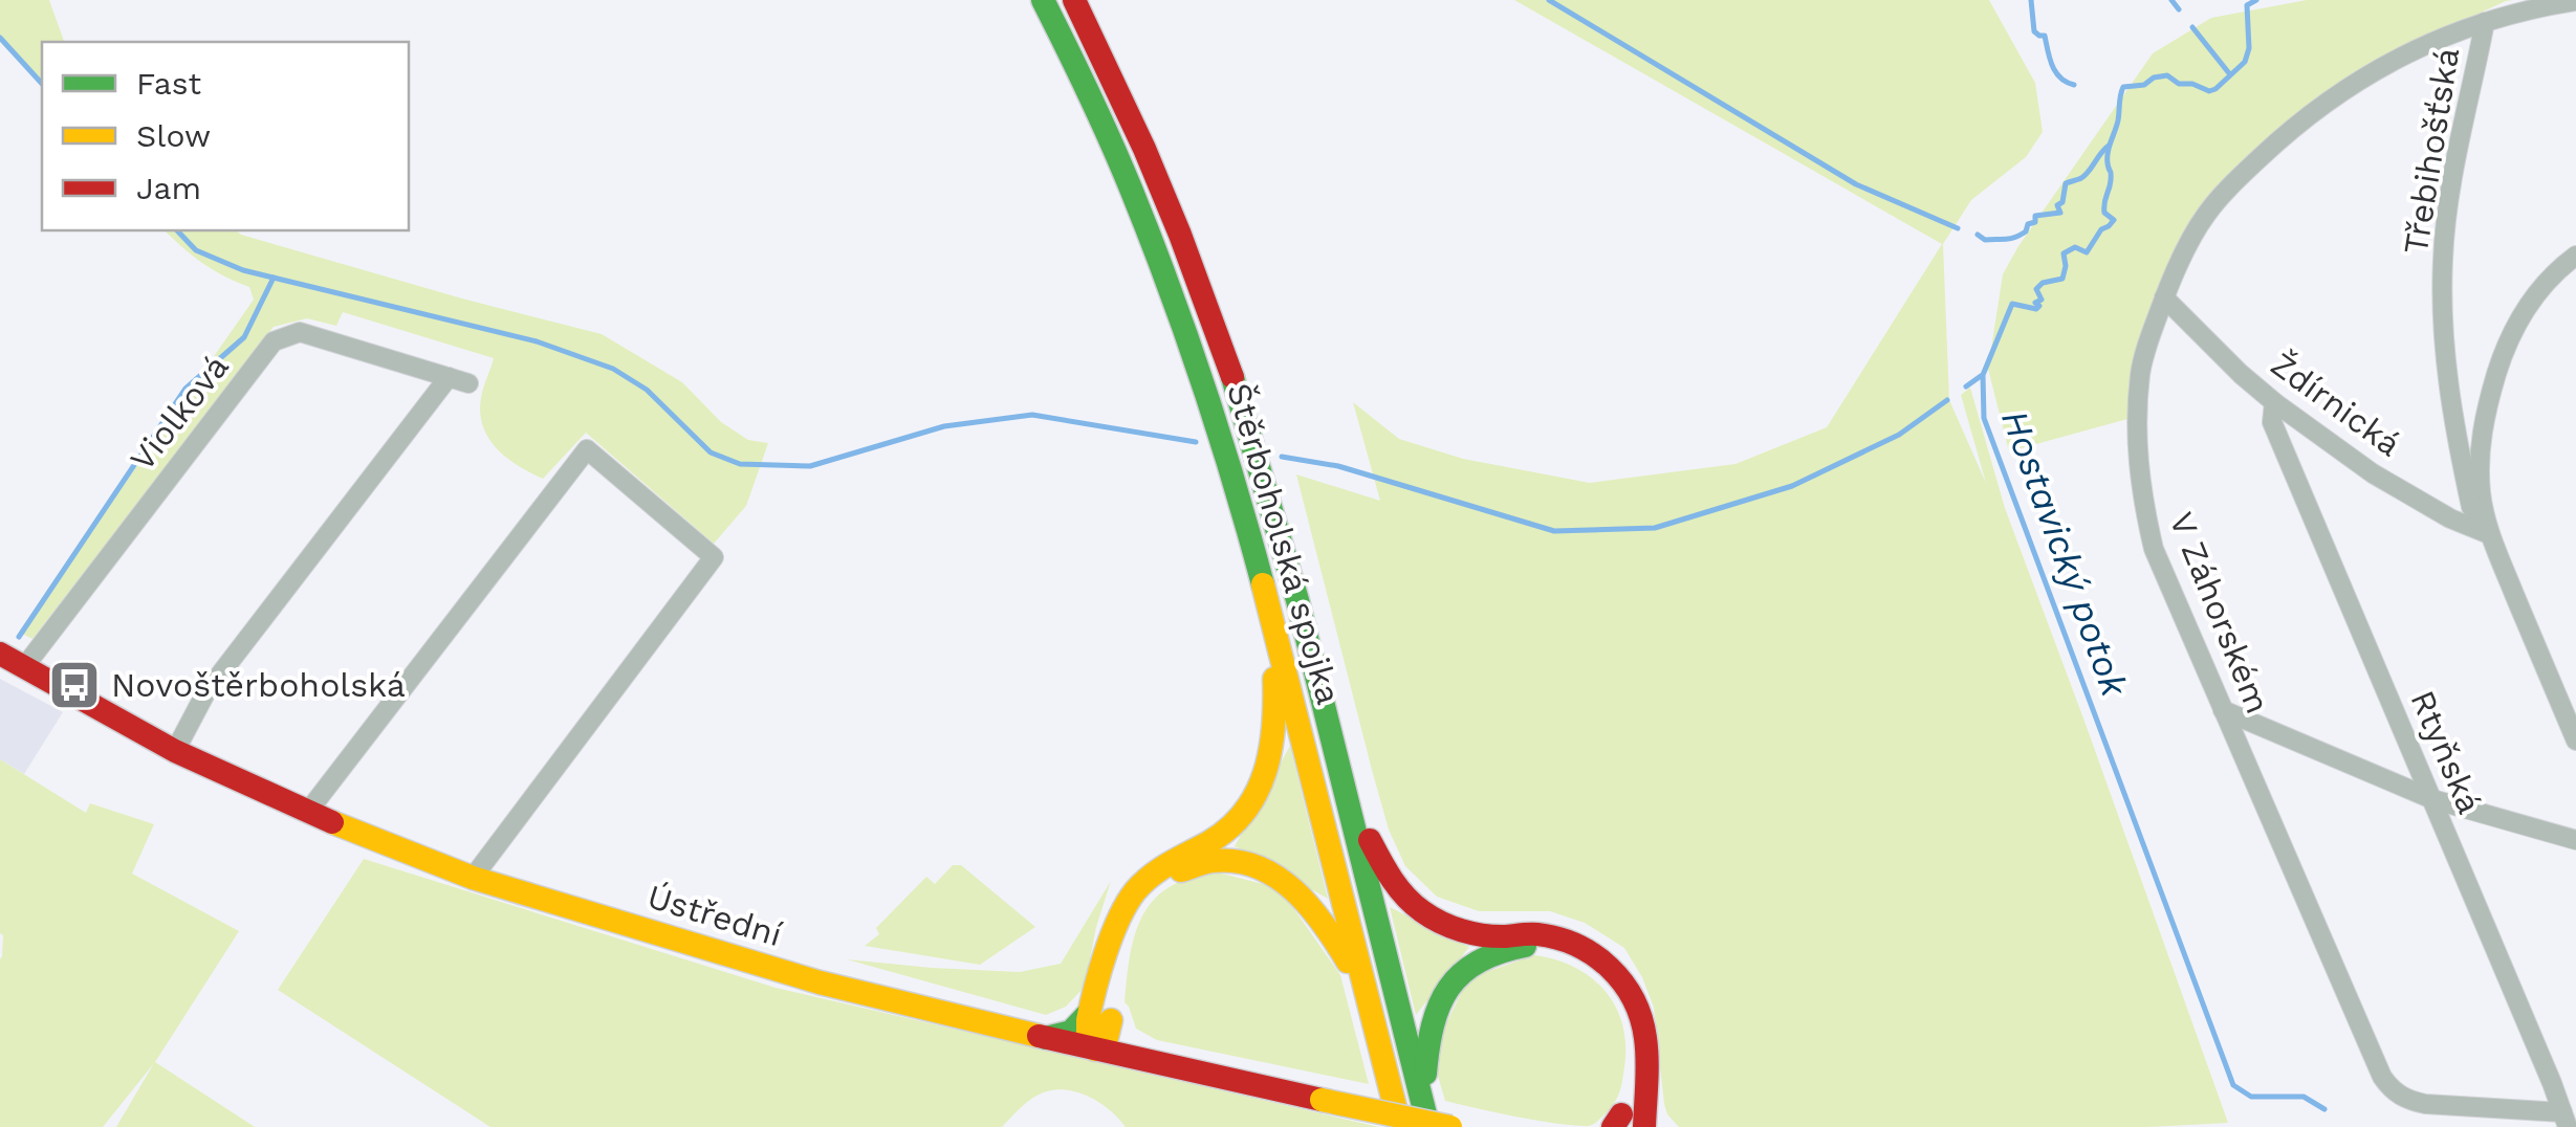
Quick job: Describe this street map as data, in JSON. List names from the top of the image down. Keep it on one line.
{"streets":{"main road":["Štěrboholská spojka","Ústřední"],"street":["Třebihošťská","Ždírnická","Violková","V Záhorském","Rtyňská"]},"crossings":[["Třebihošťská","Ždírnická"],["Třebihošťská","V Záhorském"],["Ždírnická","V Záhorském"],["Ždírnická","Rtyňská"],["Violková","Ústřední"],["V Záhorském","Rtyňská"]],"water":["Hostavický potok"],"places":{"bus stop":["Novoštěrboholská"]},"legend":["Fast","Slow","Jam"]}
